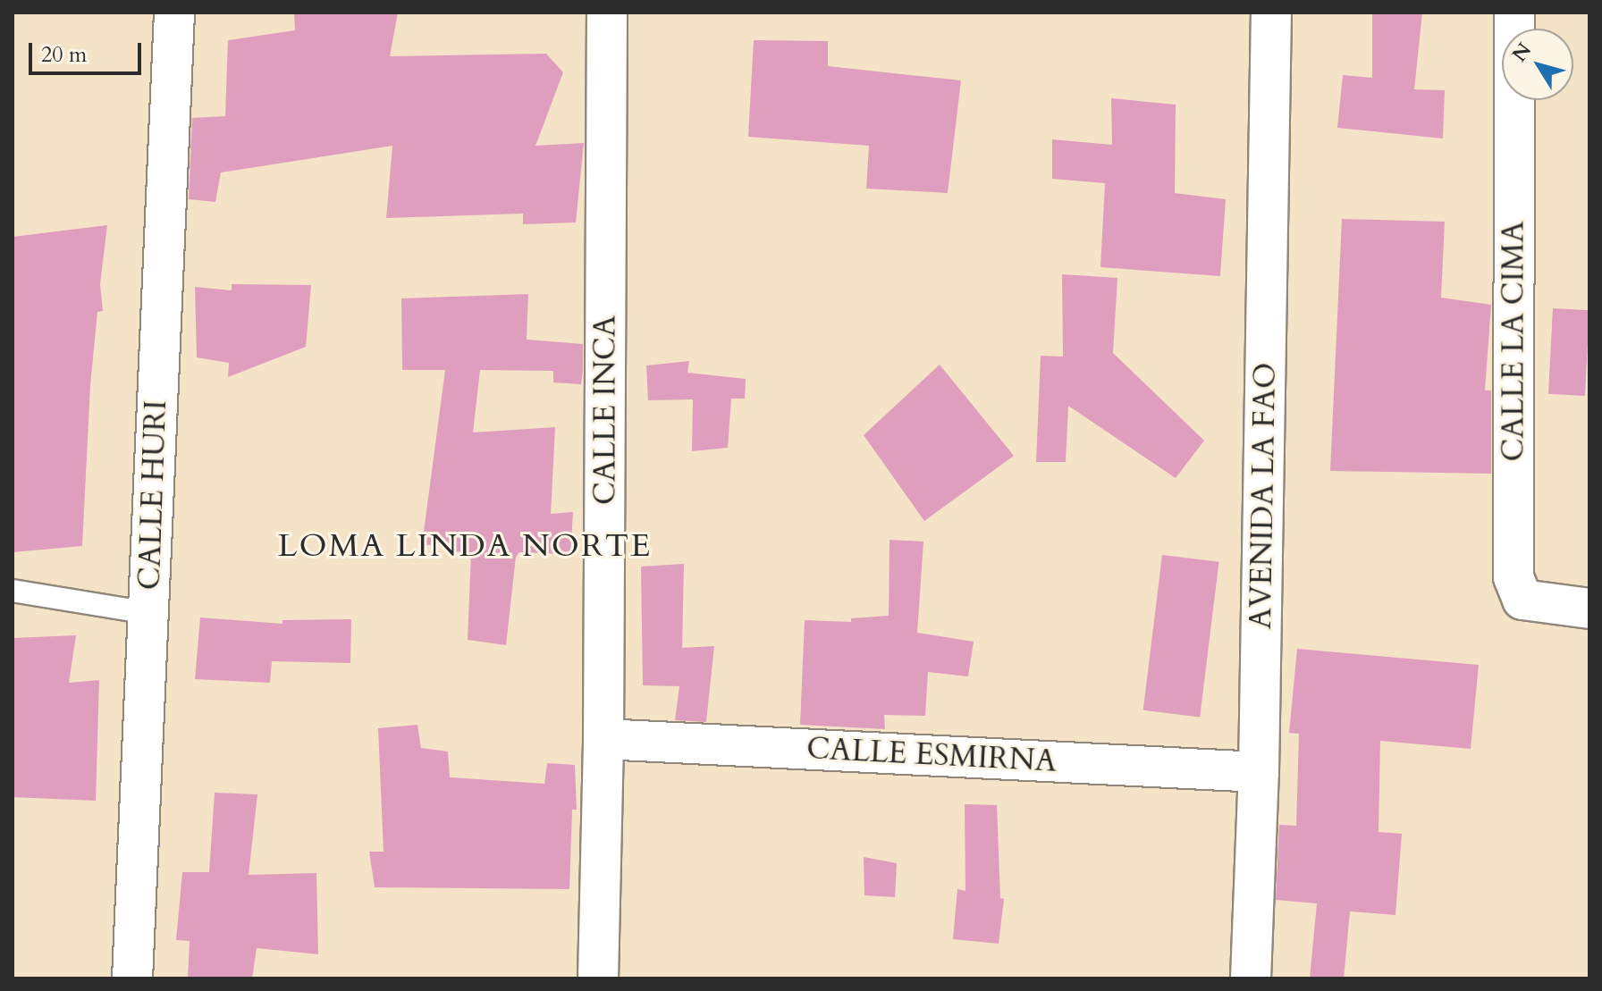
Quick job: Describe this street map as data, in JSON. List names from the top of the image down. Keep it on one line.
{"streets":{"street":["CALLE LA CIMA","CALLE INCA","CALLE HURI","AVENIDA LA FAO","CALLE ESMIRNA"]},"crossings":[["CALLE INCA","CALLE ESMIRNA"],["AVENIDA LA FAO","CALLE ESMIRNA"]],"districts":["LOMA LINDA NORTE"],"scale_bar":"20 m","north":"top left"}
